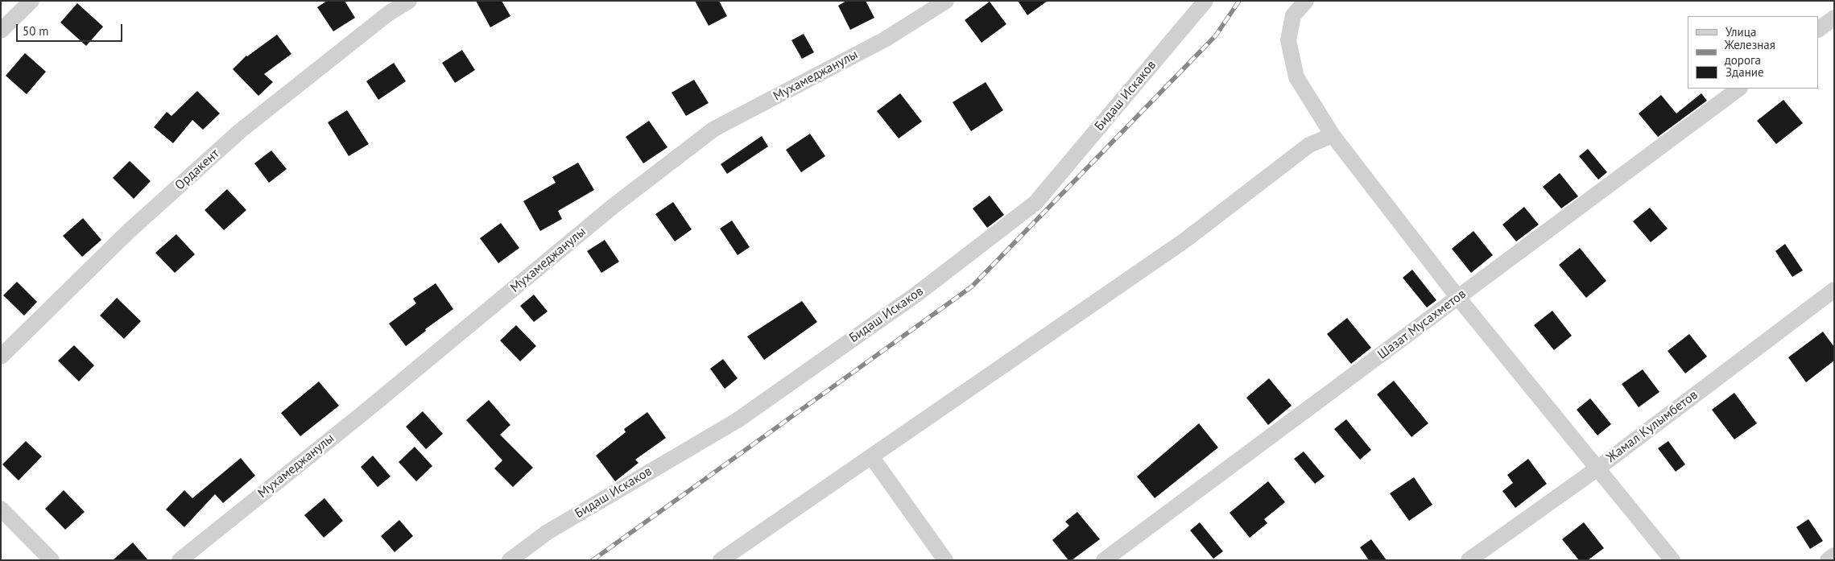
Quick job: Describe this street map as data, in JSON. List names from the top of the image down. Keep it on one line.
{"streets":{"street":["Мухамеджанулы","Бидаш Искаков","Ордакент","Шазат Мусахметов","Жамал Кулымбетов"]},"legend":["Улица","Железная дорога","Здание"],"scale_bar":"50 m"}
